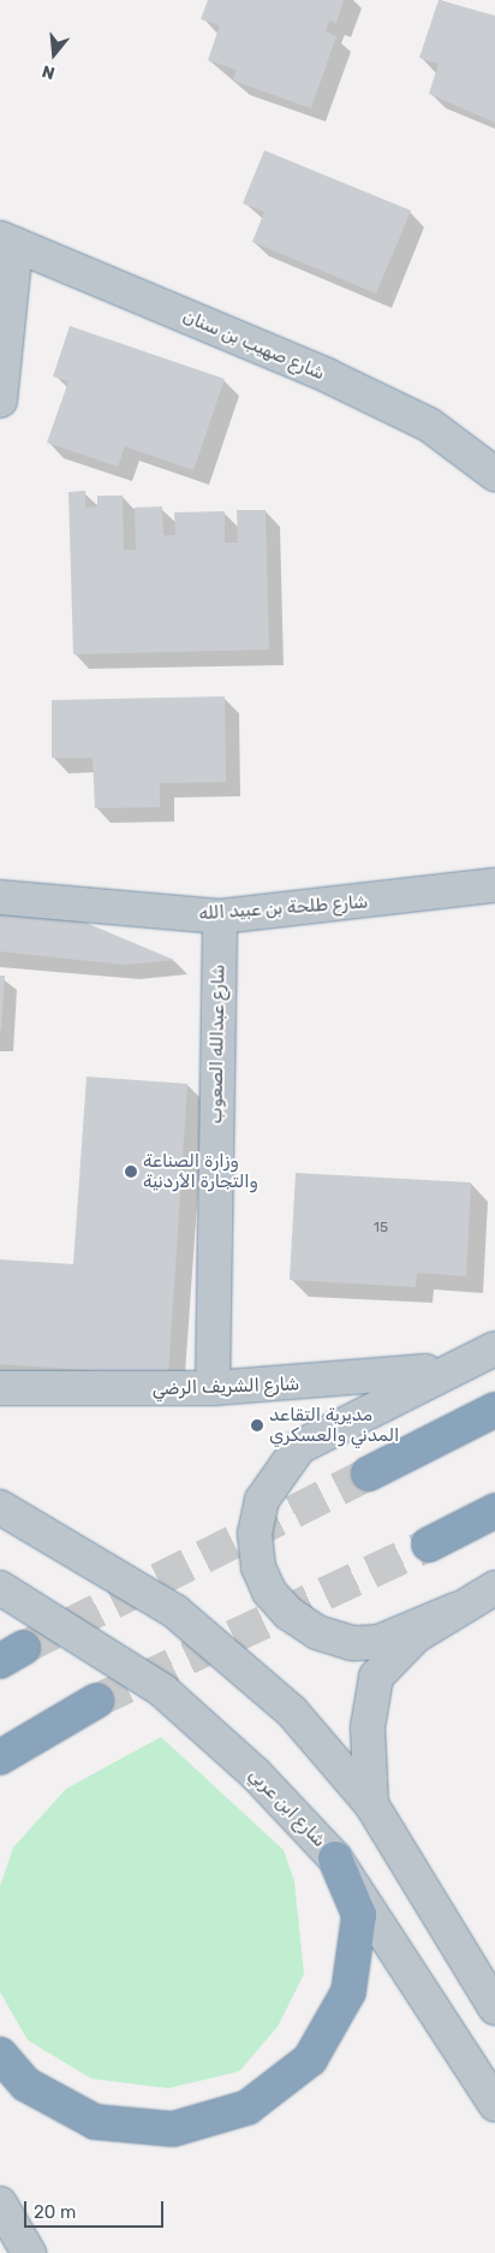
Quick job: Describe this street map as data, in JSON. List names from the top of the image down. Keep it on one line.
{"streets":{"street":["شارع صهيب بن سنان","شارع طلحة بن عبيد الله","شارع عبدالله الصعوب","شارع الشريف الرضي","شارع ابن عربي"]},"crossings":[["شارع طلحة بن عبيد الله","شارع عبدالله الصعوب"],["شارع عبدالله الصعوب","شارع الشريف الرضي"]],"places":["وزارة الصناعة والتجارة الأردنية","مديرية التقاعد المدني والعسكري"],"house_numbers":["15"],"scale_bar":"20 m","north":"bottom"}
